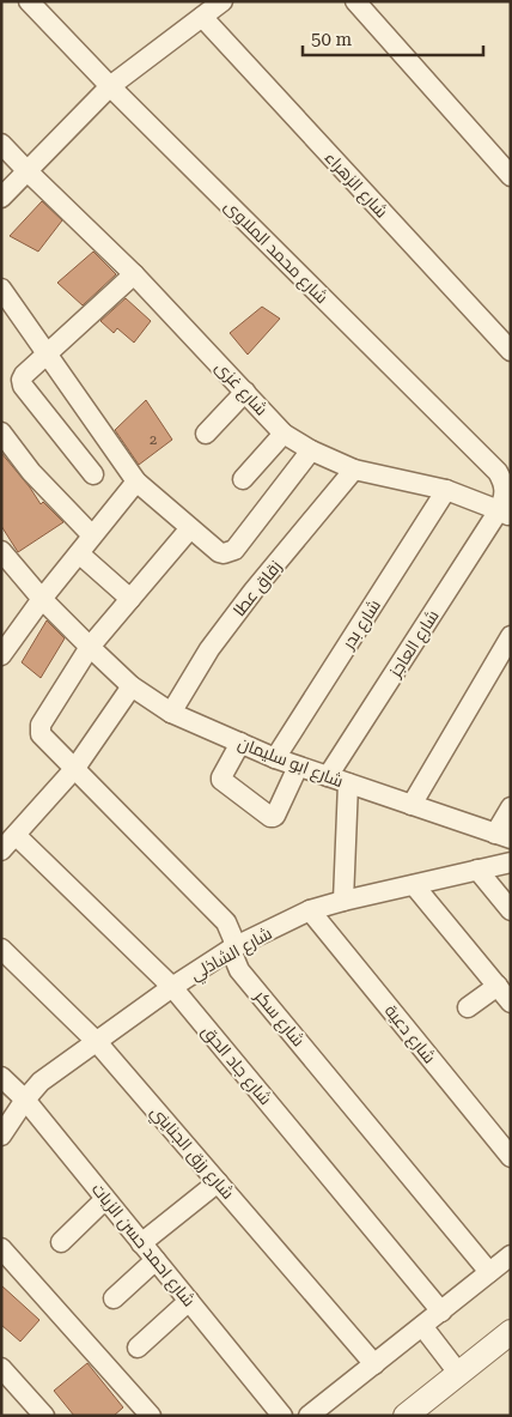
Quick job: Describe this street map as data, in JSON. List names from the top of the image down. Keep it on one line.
{"streets":{"street":["شارع الزهراء","شارع محمد الملاوى","شارع غزى","زقاق عطا","شارع بدر","شارع العاجز","شارع ابو سليمان","شارع الشاذلي","شارع سكر","شارع دعية","شارع جاد الحق","شارع رزق الجنايني","شارع احمد حسن الزيات"]},"crossings":[["شارع محمد الملاوى","شارع غزى"],["شارع محمد الملاوى","شارع العاجز"],["شارع غزى","زقاق عطا"],["شارع غزى","شارع بدر"],["شارع غزى","شارع العاجز"],["زقاق عطا","شارع ابو سليمان"],["شارع بدر","شارع ابو سليمان"],["شارع العاجز","شارع ابو سليمان"],["شارع الشاذلي","شارع سكر"],["شارع الشاذلي","شارع دعية"],["شارع الشاذلي","شارع جاد الحق"],["شارع الشاذلي","شارع رزق الجنايني"],["شارع الشاذلي","شارع احمد حسن الزيات"]],"house_numbers":["2"],"scale_bar":"50 m"}
